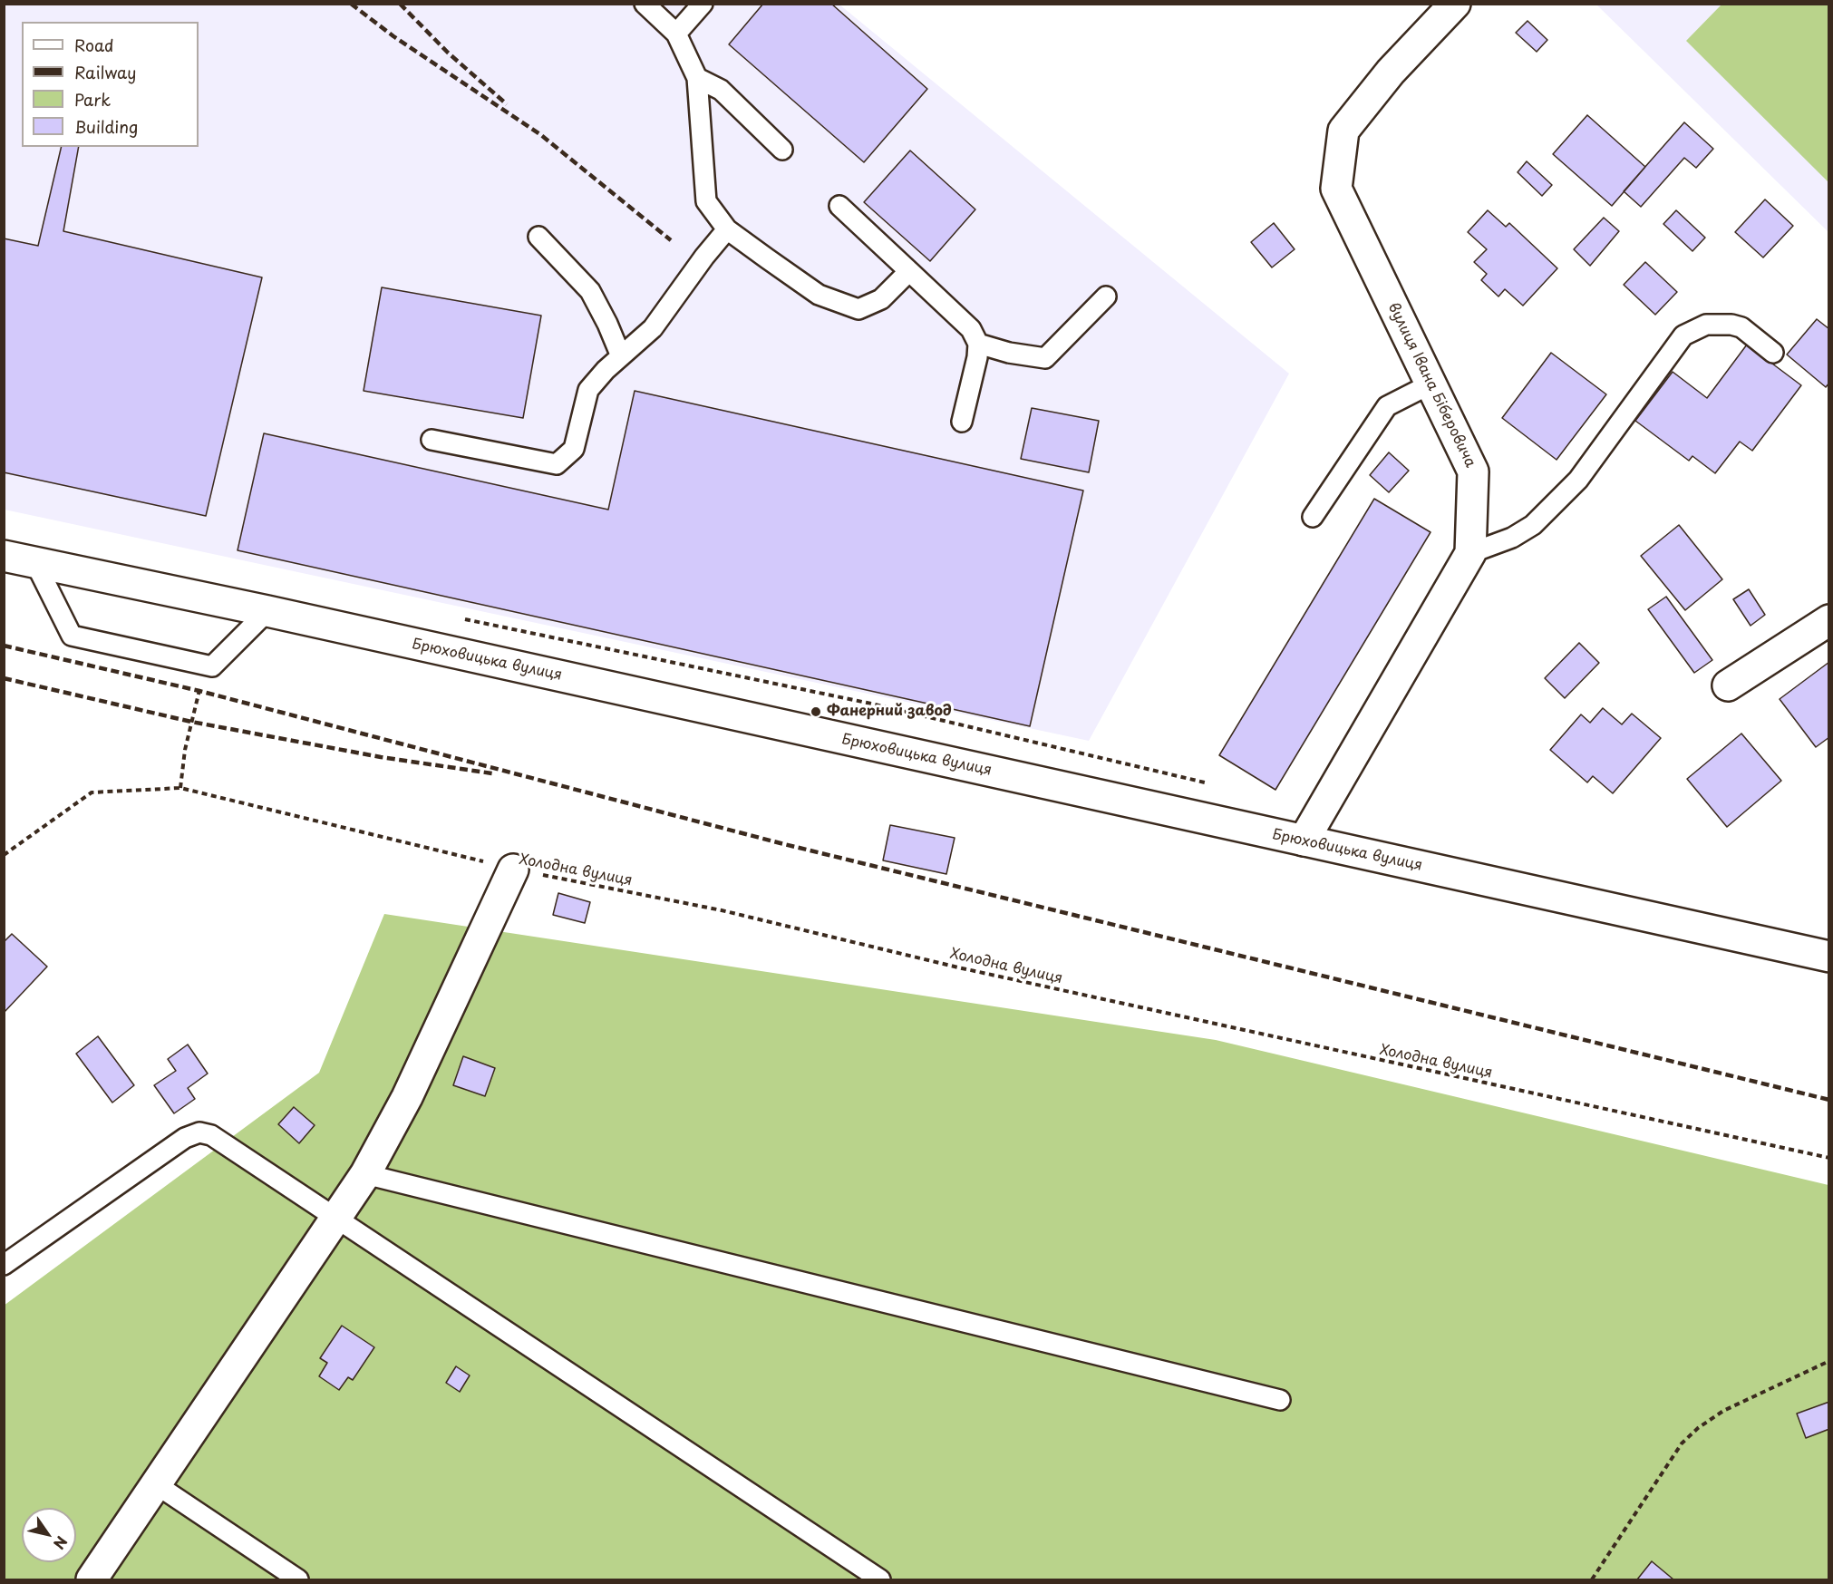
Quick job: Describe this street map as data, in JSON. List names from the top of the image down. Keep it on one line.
{"streets":{"street":["вулиця Івана Біберовича","Брюховицька вулиця"],"path":["Холодна вулиця"]},"crossings":[["вулиця Івана Біберовича","Брюховицька вулиця"]],"places":["Фанерний завод"],"legend":["Road","Railway","Park","Building"],"north":"bottom right"}
